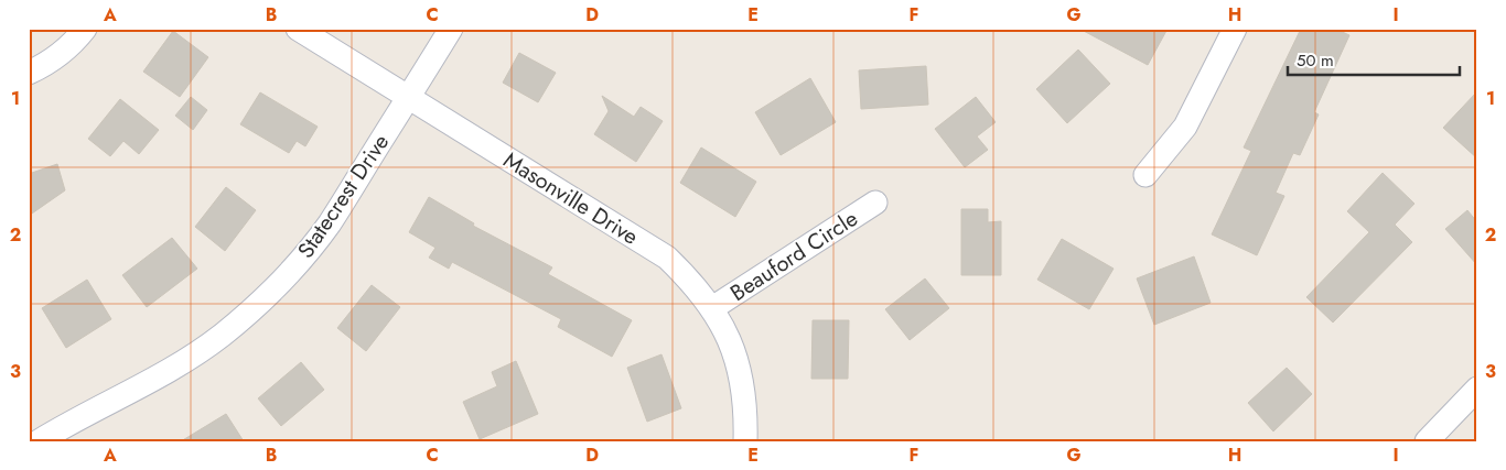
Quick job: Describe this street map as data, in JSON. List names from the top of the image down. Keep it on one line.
{"streets":{"street":["Statecrest Drive","Masonville Drive","Beauford Circle"]},"crossings":[["Statecrest Drive","Masonville Drive"],["Masonville Drive","Beauford Circle"]],"scale_bar":"50 m","grid":{"columns":["A","B","C","D","E","F","G","H","I"],"rows":["1","2","3"]}}
